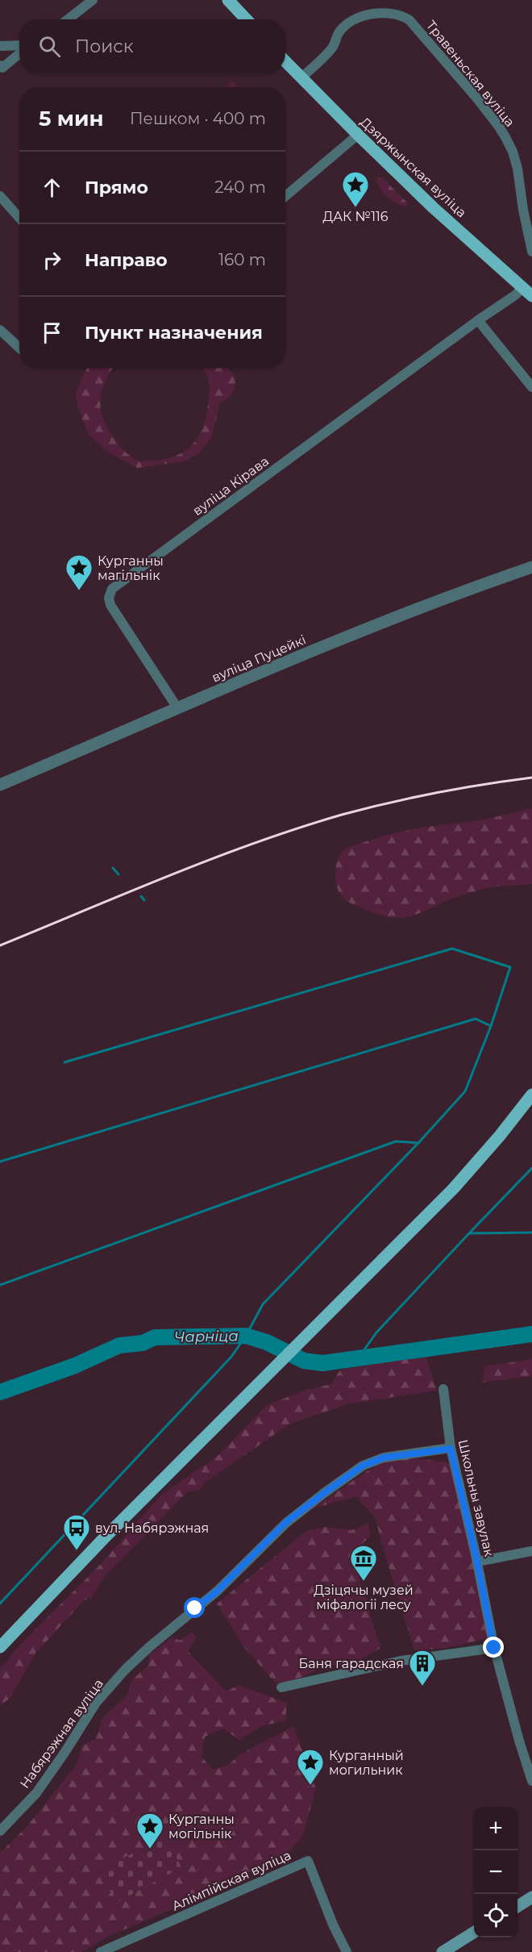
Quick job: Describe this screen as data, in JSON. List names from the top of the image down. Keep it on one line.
{"streets":{"main road":["Дзяржынская вуліца"],"street":["Травеньская вуліца","вуліца Кірава","вуліца Пуцейкі","Школьны завулак","Набярэжная вуліца","Алімпійская вуліца"]},"crossings":[["Травеньская вуліца","Дзяржынская вуліца"],["Дзяржынская вуліца","вуліца Кірава"],["вуліца Кірава","вуліца Пуцейкі"],["Школьны завулак","Набярэжная вуліца"]],"water":["Чарніца"],"places":{"place":["ДАК №116","Курганны магільнік","Курганный могильник","Курганны могільнік"],"bus stop":["вул. Набярэжная"],"museum":["Дзіцячы музей міфалогіі лесу"],"building":["Баня гарадская"]},"page":{"search":"Поиск","heading":["5 мин","Пешком · 400 m"],"list":[["Прямо","240 m"],["Направо","160 m"],"Пункт назначения"],"map_buttons":["+","−"]}}
